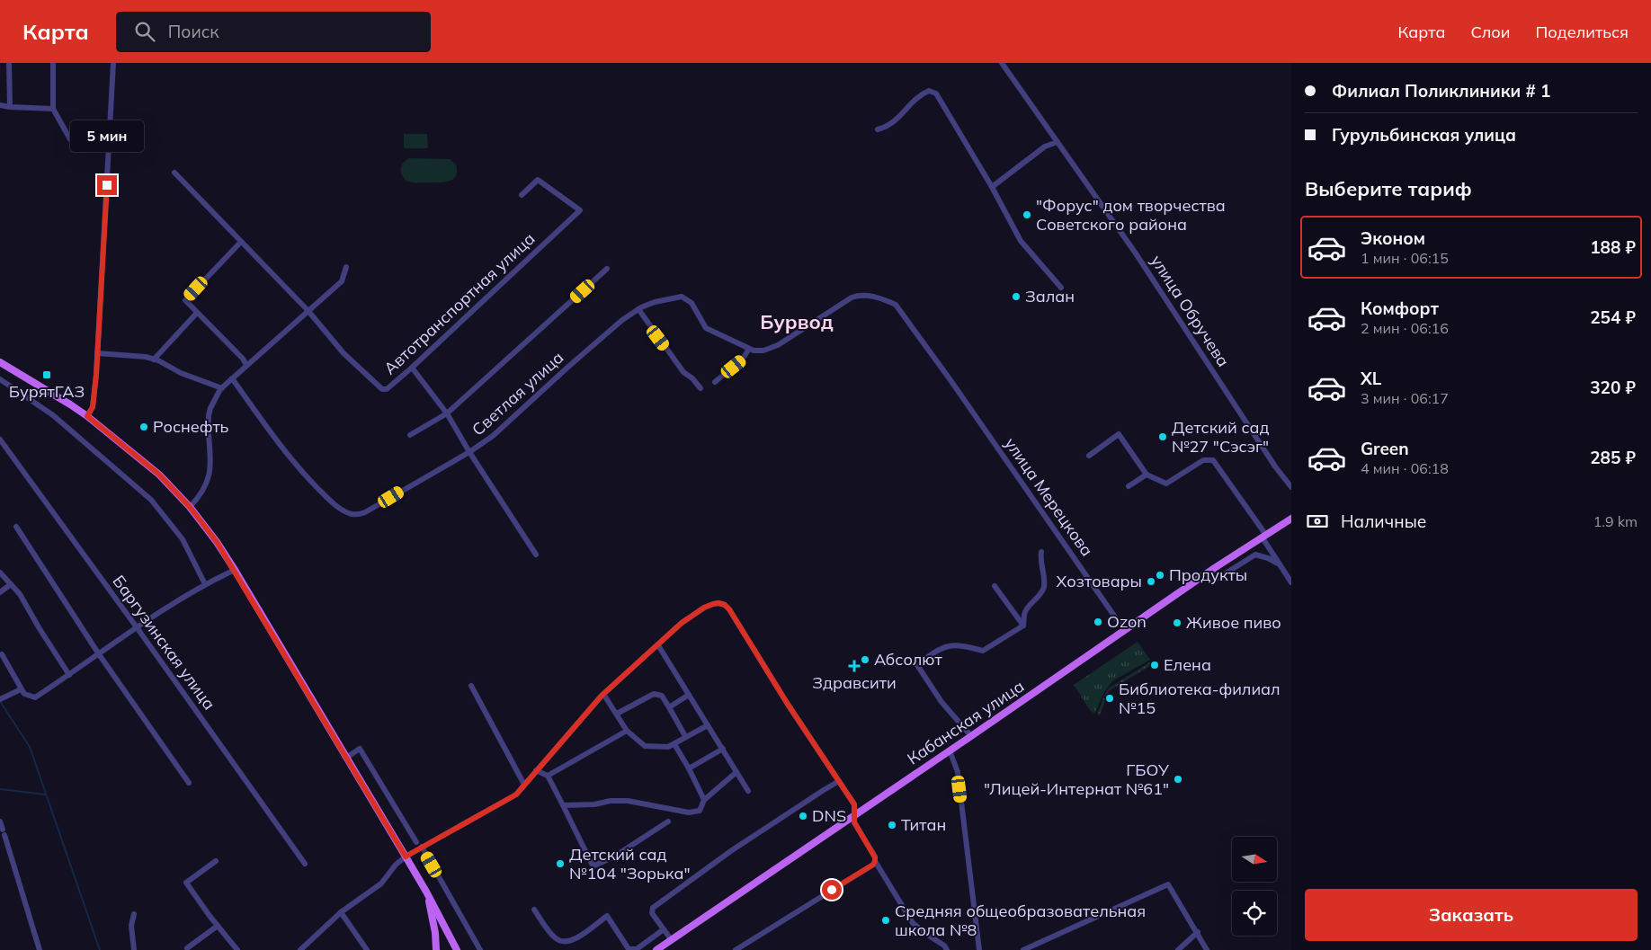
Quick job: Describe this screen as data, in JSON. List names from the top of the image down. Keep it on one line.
{"streets":{"main road":["Кабанская улица"],"street":["Автотранспортная улица","улица Обручева","Светлая улица","улица Мерецкова","Баргузинская улица"]},"crossings":[["Светлая улица","улица Мерецкова"],["улица Мерецкова","Кабанская улица"]],"districts":["Бурвод"],"places":{"other":["\"Форус\" дом творчества Советского района","Залан","Роснефть","Детский сад №27 \"Сэсэг\"","Продукты","Хозтовары","Ozon","Живое пиво","Абсолют","Елена","Библиотека-филиал №15","ГБОУ \"Лицей-Интернат №61\"","DNS","Титан","Детский сад №104 \"Зорька\"","Средняя общеобразовательная школа №8"],"transit":["БурятГАЗ"],"health":["Здравсити"]},"north":"right","page":{"header":"Карта","search":"Поиск","nav":["Карта","Слои","Поделиться"],"banner":["Филиал Поликлиники # 1","Гурульбинская улица"],"bubble":"5 мин","heading":"Выберите тариф","list":[{"name":"Эконом","note":"1 мин · 06:15","value":"188 ₽"},{"name":"Комфорт","note":"2 мин · 06:16","value":"254 ₽"},{"name":"XL","note":"3 мин · 06:17","value":"320 ₽"},{"name":"Green","note":"4 мин · 06:18","value":"285 ₽"}],"pay":["Наличные","1.9 km"],"buttons":"Заказать"}}
